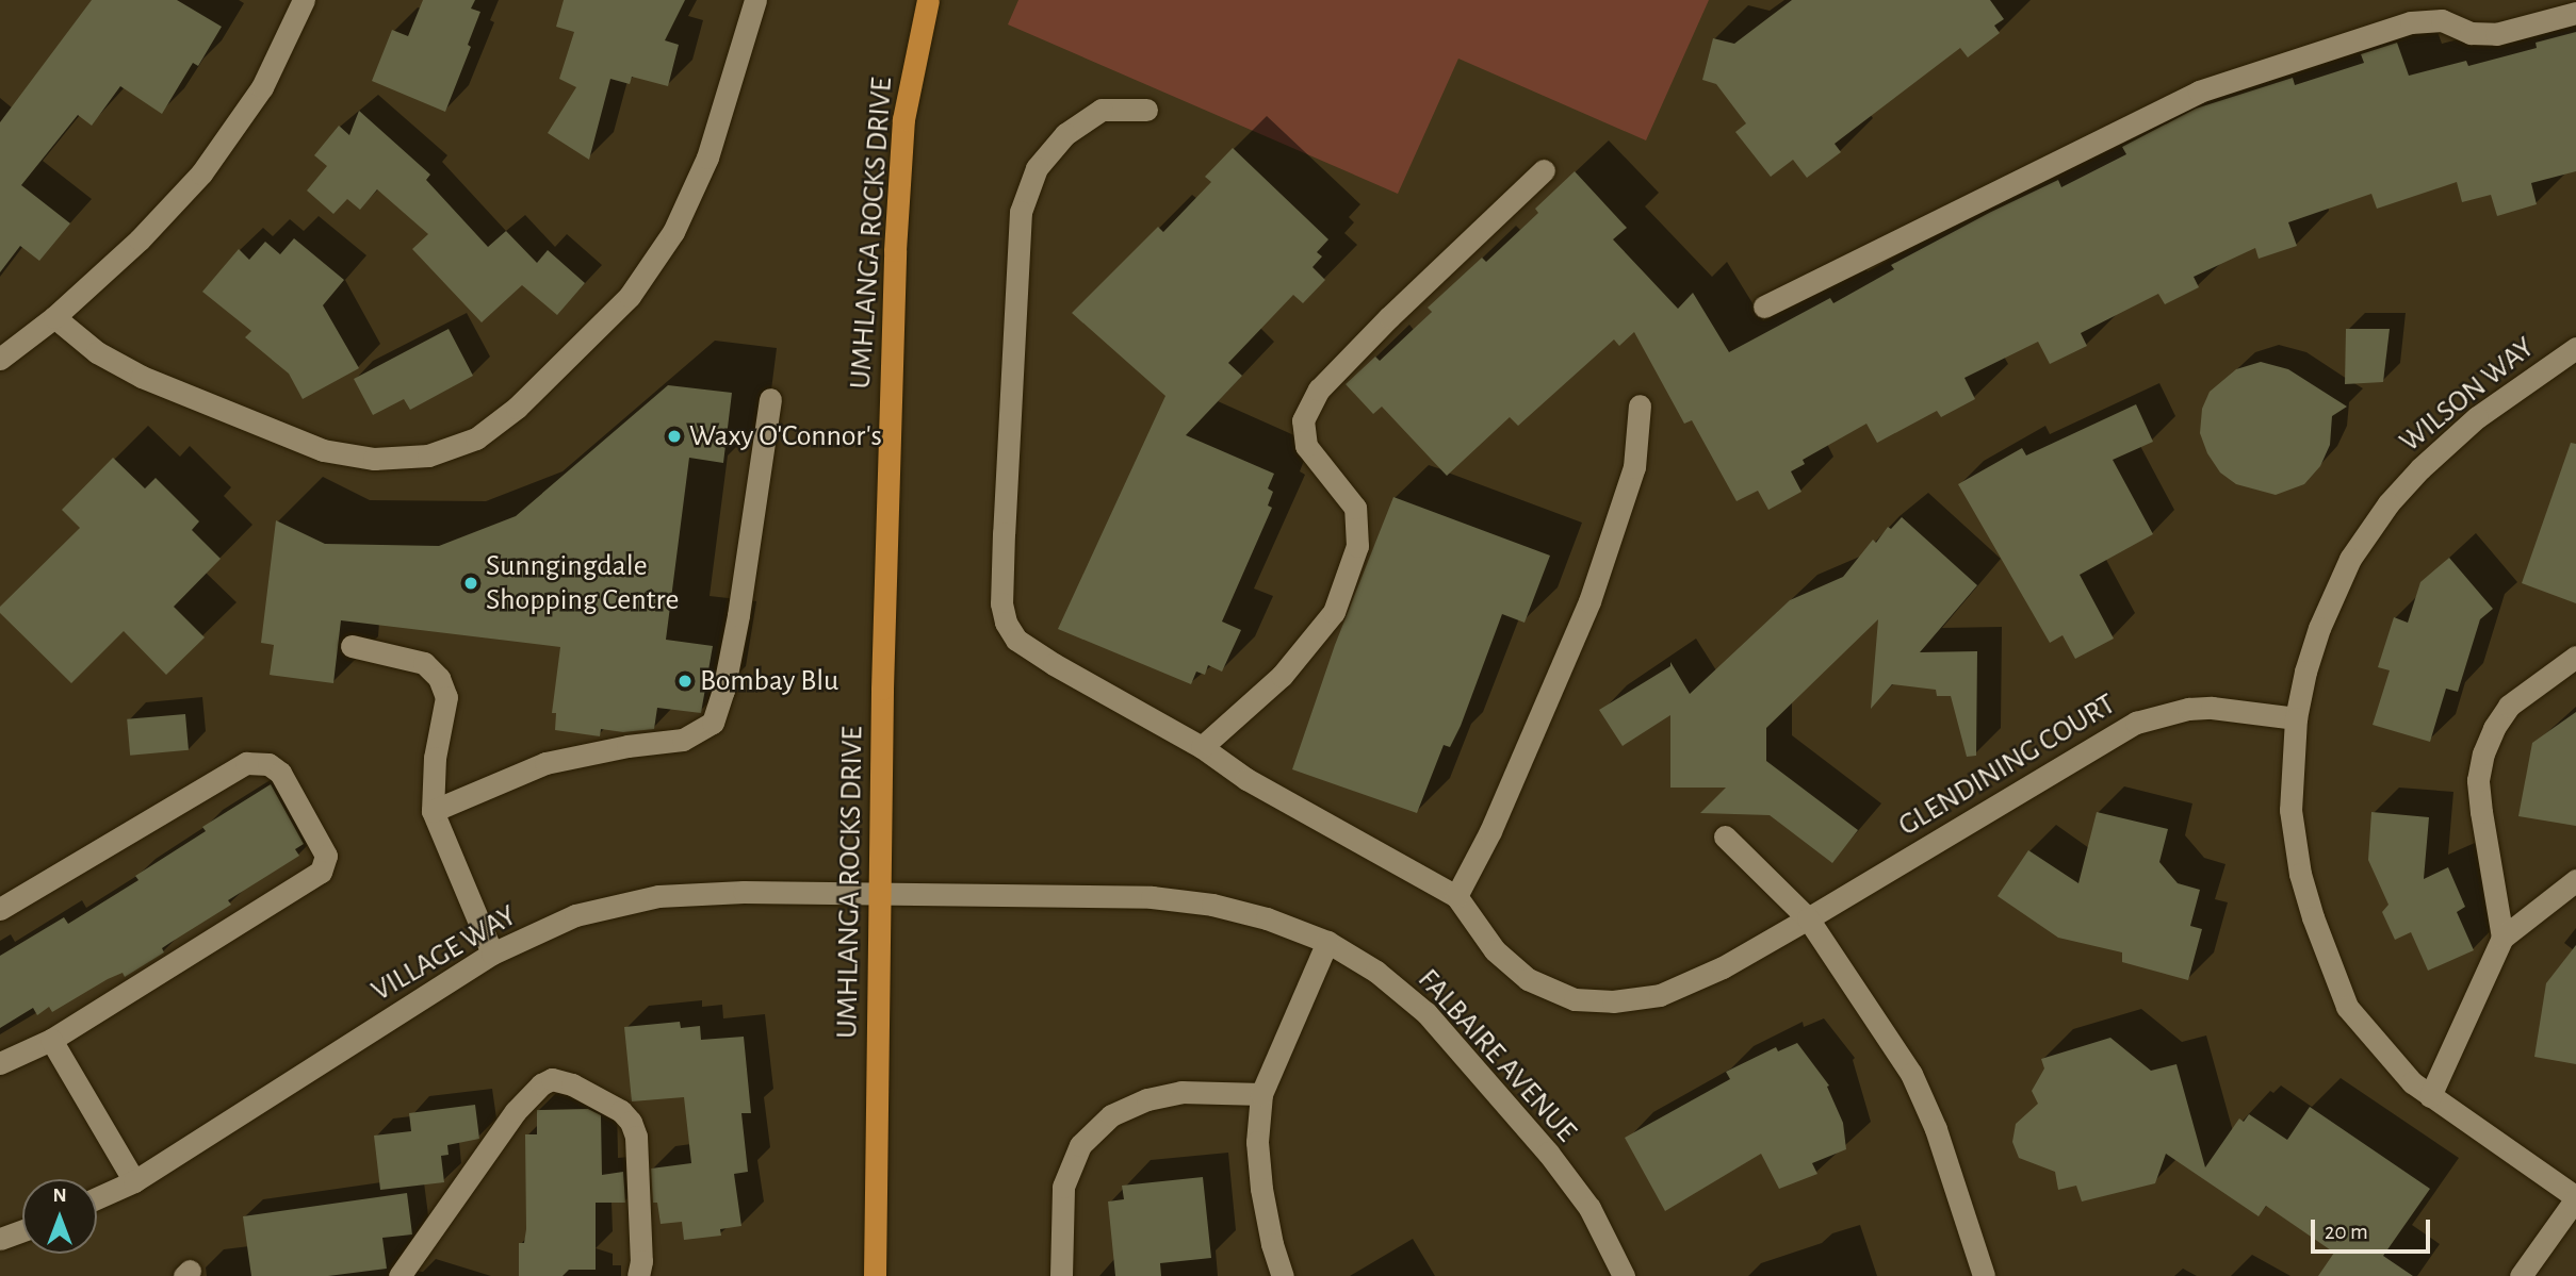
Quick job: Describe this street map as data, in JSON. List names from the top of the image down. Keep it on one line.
{"streets":{"main road":["UMHLANGA ROCKS DRIVE"],"street":["WILSON WAY","GLENDINING COURT","VILLAGE WAY","FALBAIRE AVENUE"]},"crossings":[["UMHLANGA ROCKS DRIVE","VILLAGE WAY"],["UMHLANGA ROCKS DRIVE","FALBAIRE AVENUE"],["WILSON WAY","GLENDINING COURT"],["VILLAGE WAY","FALBAIRE AVENUE"]],"places":["Waxy O'Connor's","Sunngingdale Shopping Centre","Bombay Blu"],"scale_bar":"20 m","north":"top"}
